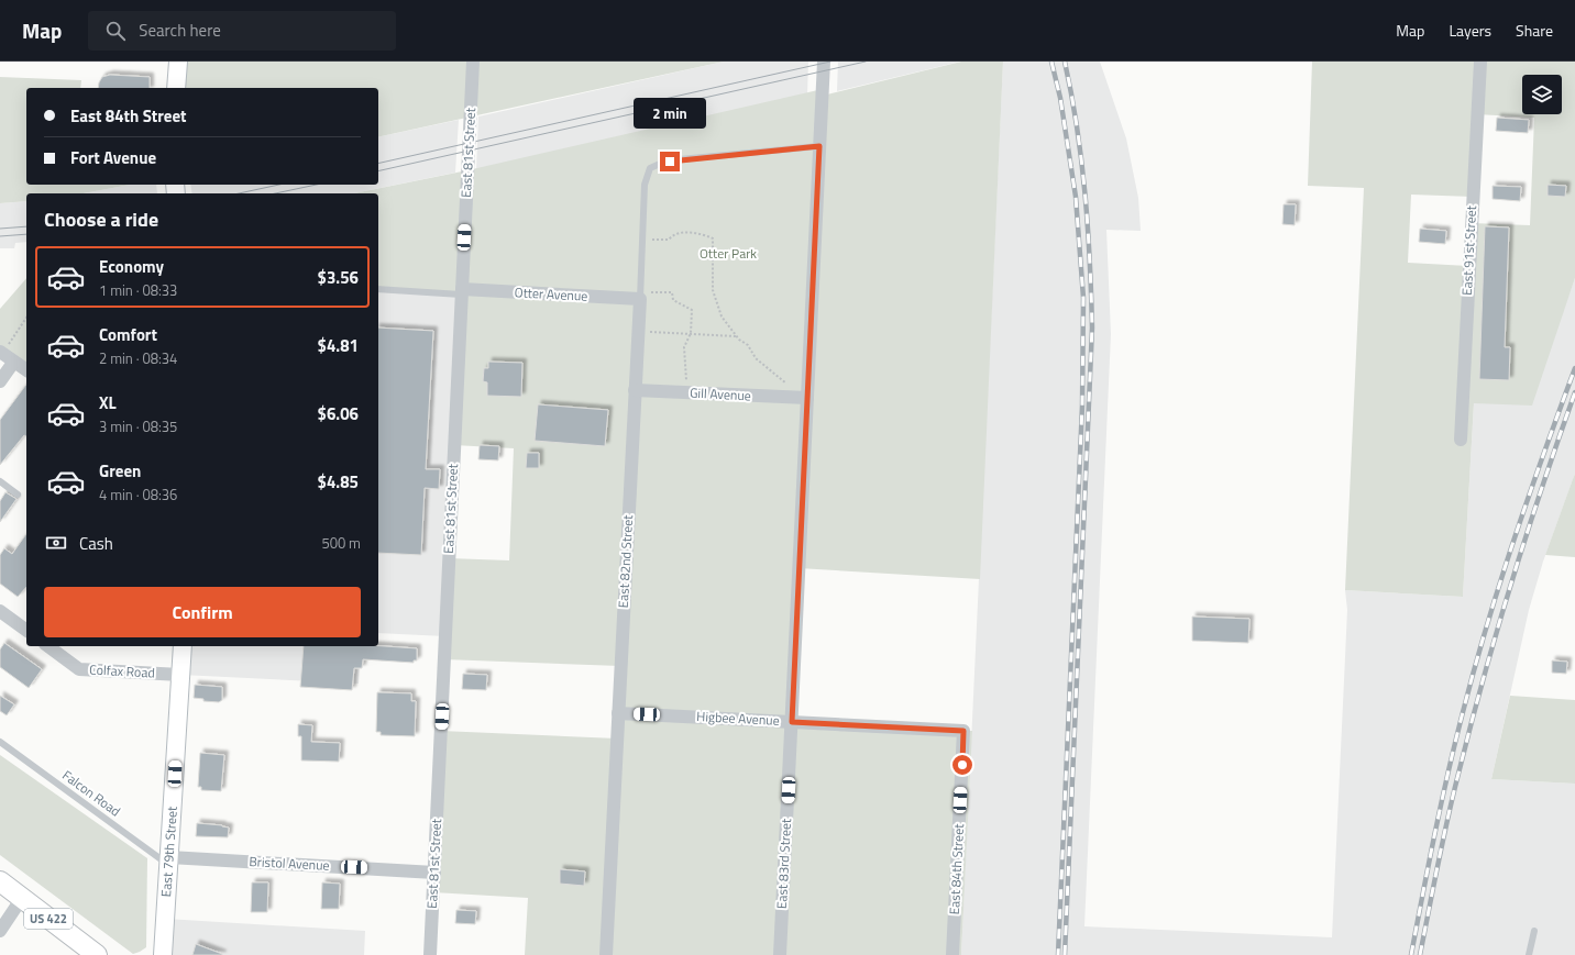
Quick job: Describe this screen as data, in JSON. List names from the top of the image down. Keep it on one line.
{"streets":{"main road":["East 79th Street","US 422"],"street":["East 81st Street","East 91st Street","Otter Avenue","Gill Avenue","East 82nd Street","Colfax Road","Higbee Avenue","Bristol Avenue","East 83rd Street","East 84th Street"],"lane":["Falcon Road"]},"crossings":[["East 81st Street","Otter Avenue"],["East 81st Street","Bristol Avenue"],["Otter Avenue","East 82nd Street"],["Gill Avenue","East 82nd Street"],["Gill Avenue","East 83rd Street"],["East 82nd Street","Higbee Avenue"],["East 82nd Street","East 83rd Street"],["Colfax Road","East 79th Street"],["Higbee Avenue","East 83rd Street"],["Higbee Avenue","East 84th Street"],["Falcon Road","East 79th Street"],["Falcon Road","Bristol Avenue"],["East 79th Street","Bristol Avenue"]],"parks":["Otter Park"],"page":{"header":"Map","search":"Search here","nav":["Map","Layers","Share"],"banner":["East 84th Street","Fort Avenue"],"bubble":"2 min","heading":"Choose a ride","list":[{"name":"Economy","note":"1 min · 08:33","value":"$3.56"},{"name":"Comfort","note":"2 min · 08:34","value":"$4.81"},{"name":"XL","note":"3 min · 08:35","value":"$6.06"},{"name":"Green","note":"4 min · 08:36","value":"$4.85"}],"pay":["Cash","500 m"],"buttons":"Confirm"}}
